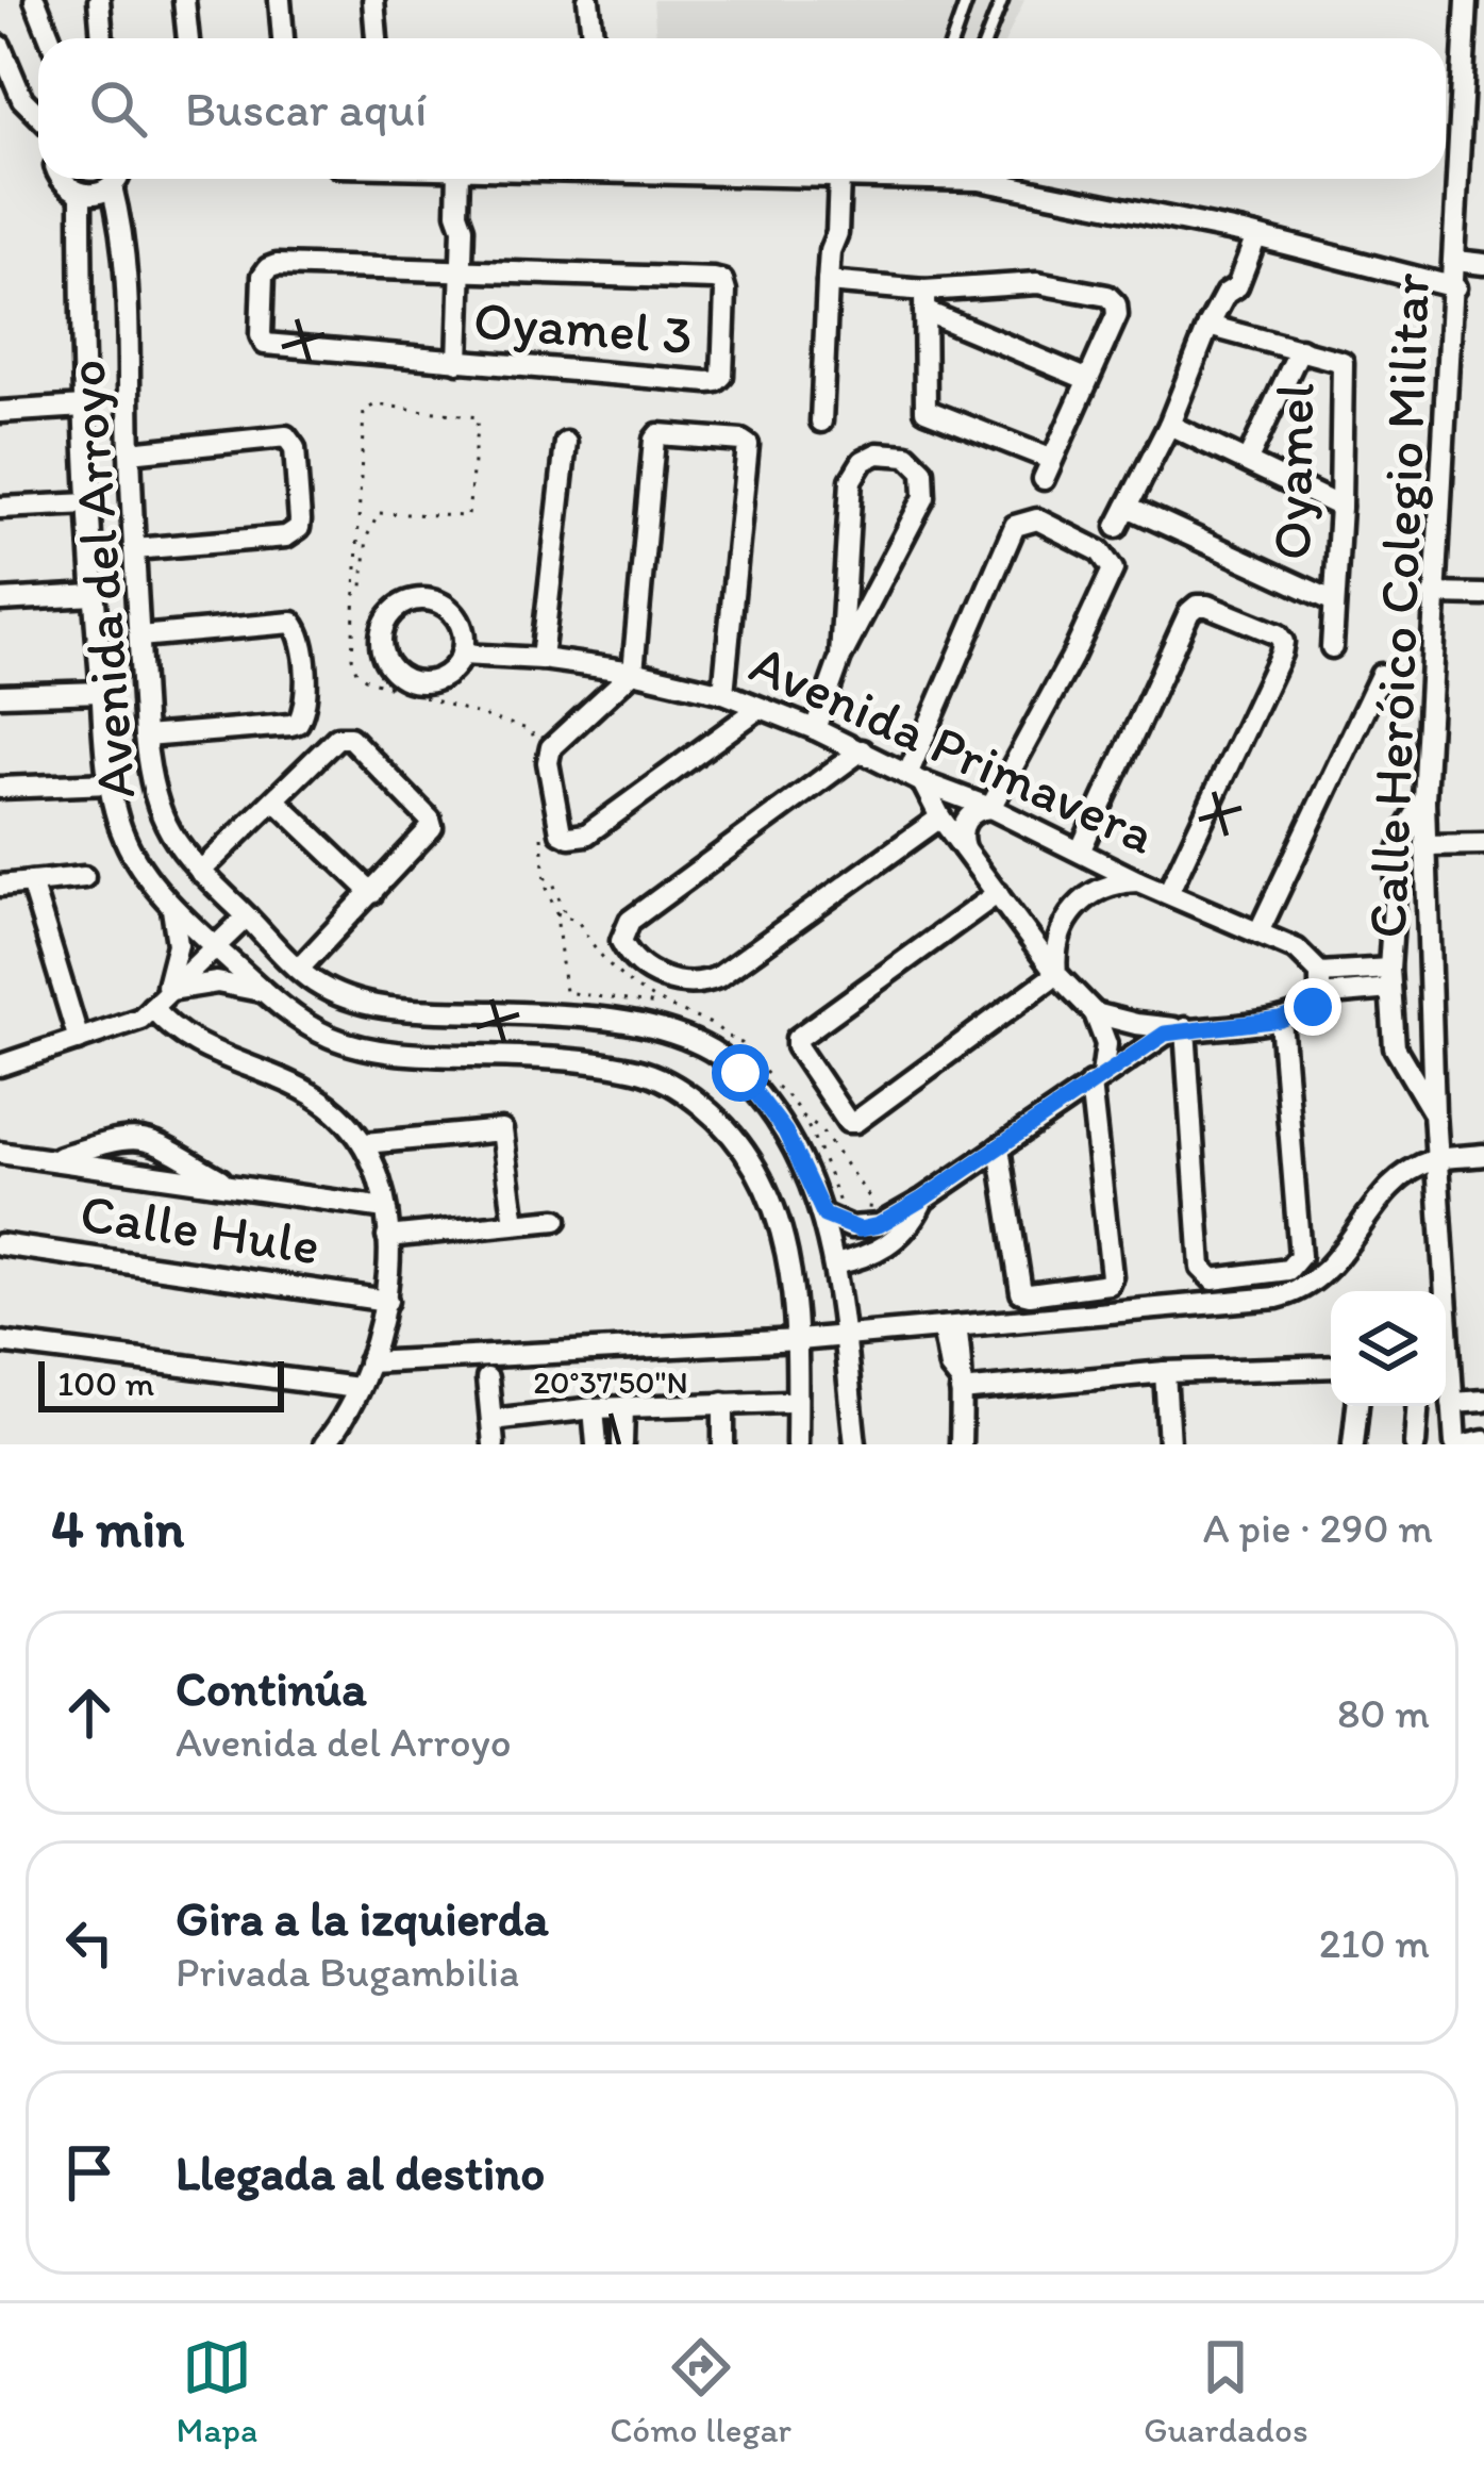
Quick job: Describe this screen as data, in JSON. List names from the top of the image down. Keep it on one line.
{"streets":{"street":["Oyamel 3","Oyamel","Avenida del Arroyo","Calle Heróico Colegio Militar","Avenida Primavera","Calle Hule"]},"scale_bar":"100 m","page":{"search":"Buscar aquí","scale":"100 m","heading":["4 min","A pie · 290 m"],"list":[["Continúa","Avenida del Arroyo","80 m"],["Gira a la izquierda","Privada Bugambilia","210 m"],"Llegada al destino"],"nav":["Mapa","Cómo llegar","Guardados"]},"coordinates":["20°37'50\"N"]}
